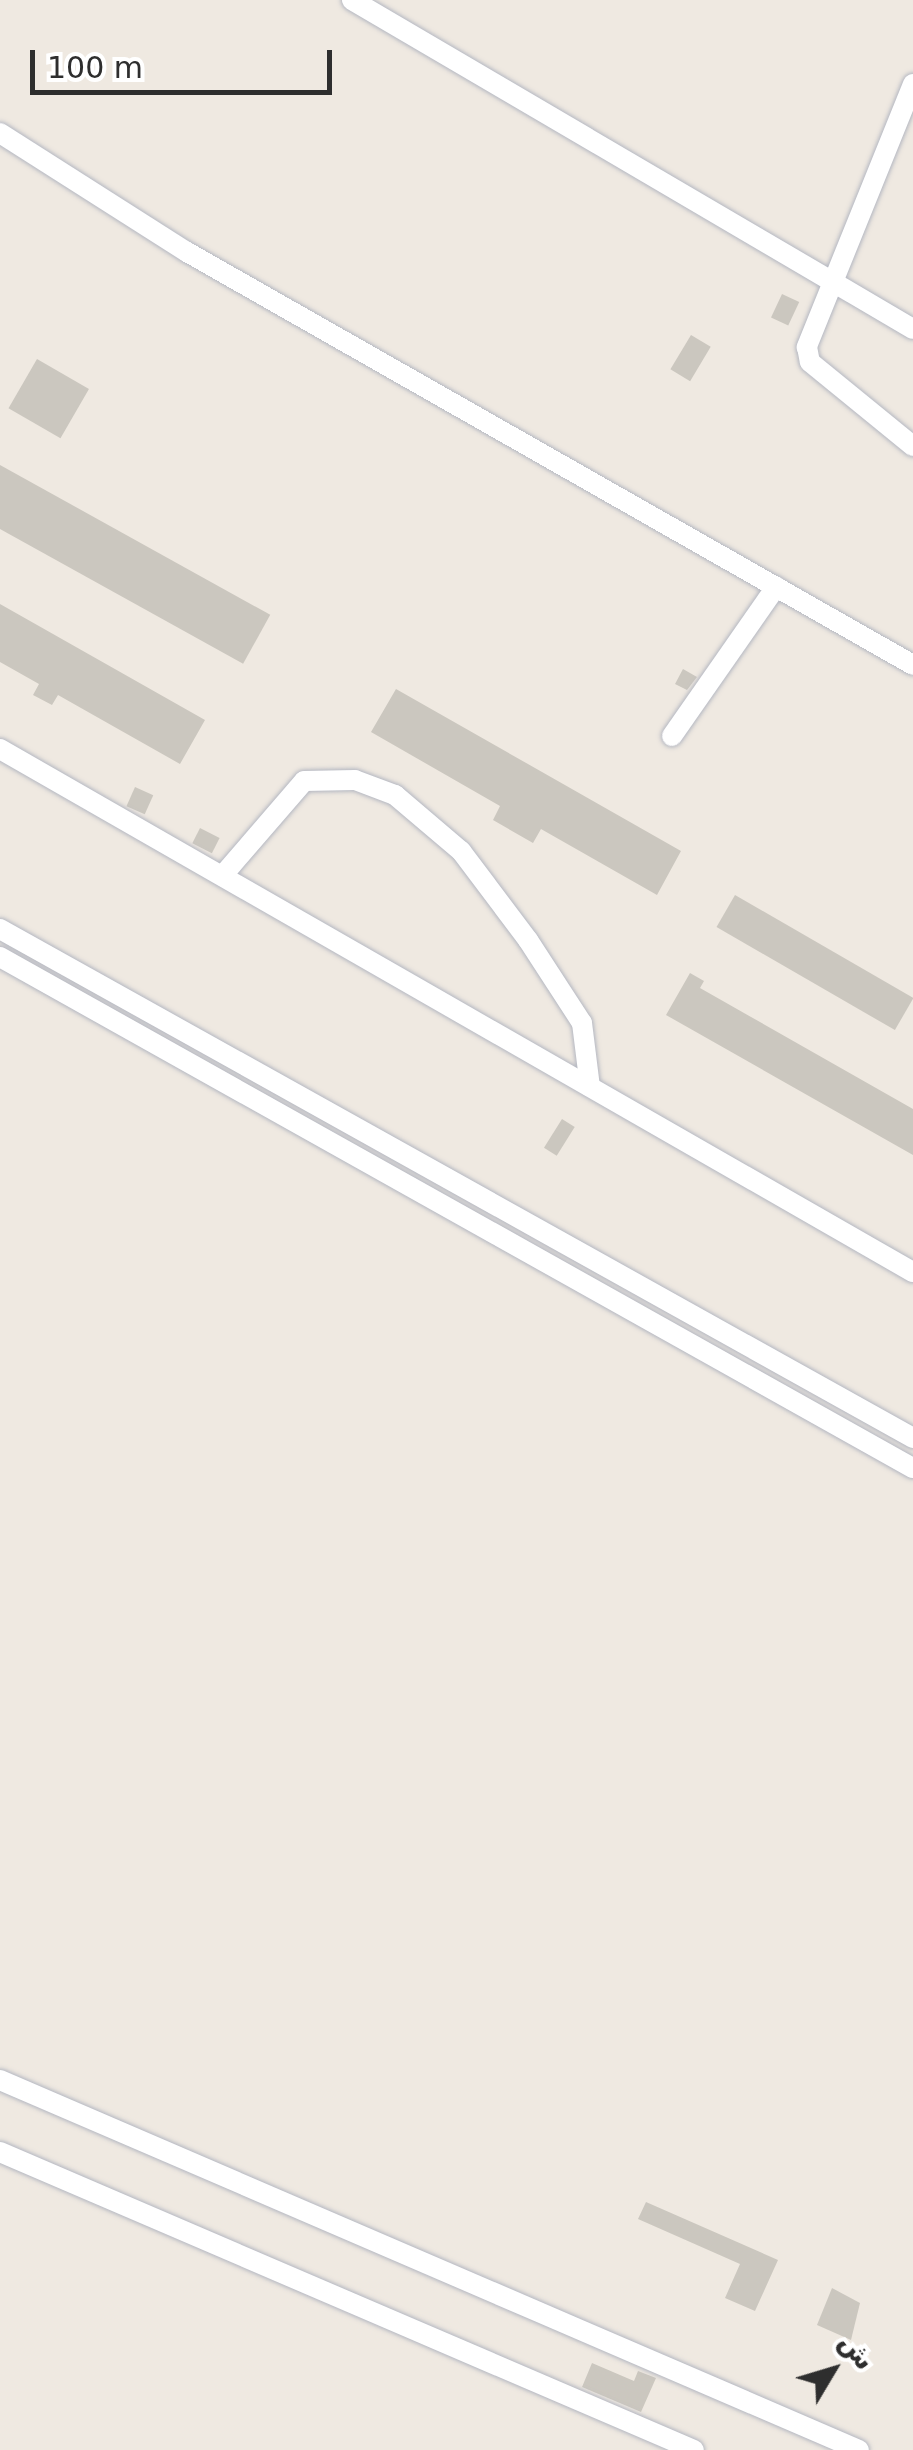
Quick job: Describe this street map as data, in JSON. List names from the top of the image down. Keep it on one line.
{"scale_bar":"100 m","north":"top right"}
